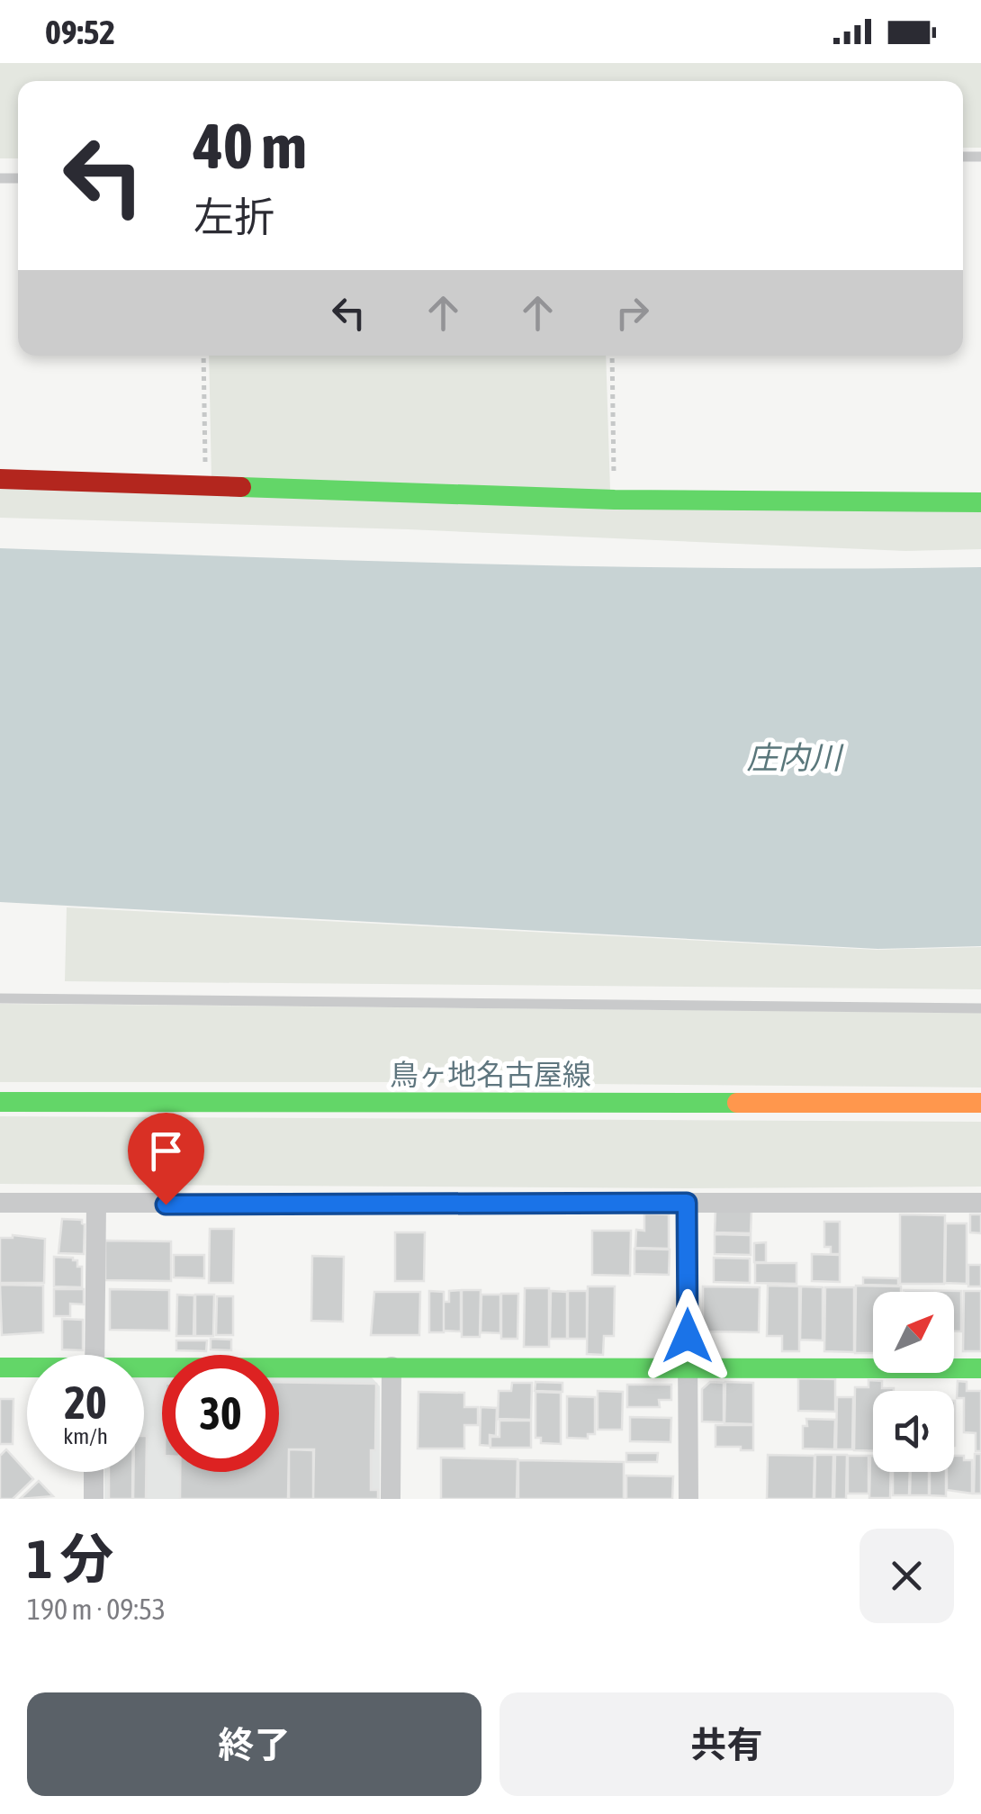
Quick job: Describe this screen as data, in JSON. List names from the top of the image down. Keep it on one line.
{"streets":{"street":["鳥ヶ地名古屋線"]},"water":["庄内川"],"north":"top right","page":{"status":"09:52","turn":["40 m","左折"],"speed":"20 km/h","limit":"30","heading":["1 分","190 m · 09:53"],"buttons":["終了","共有"]}}
